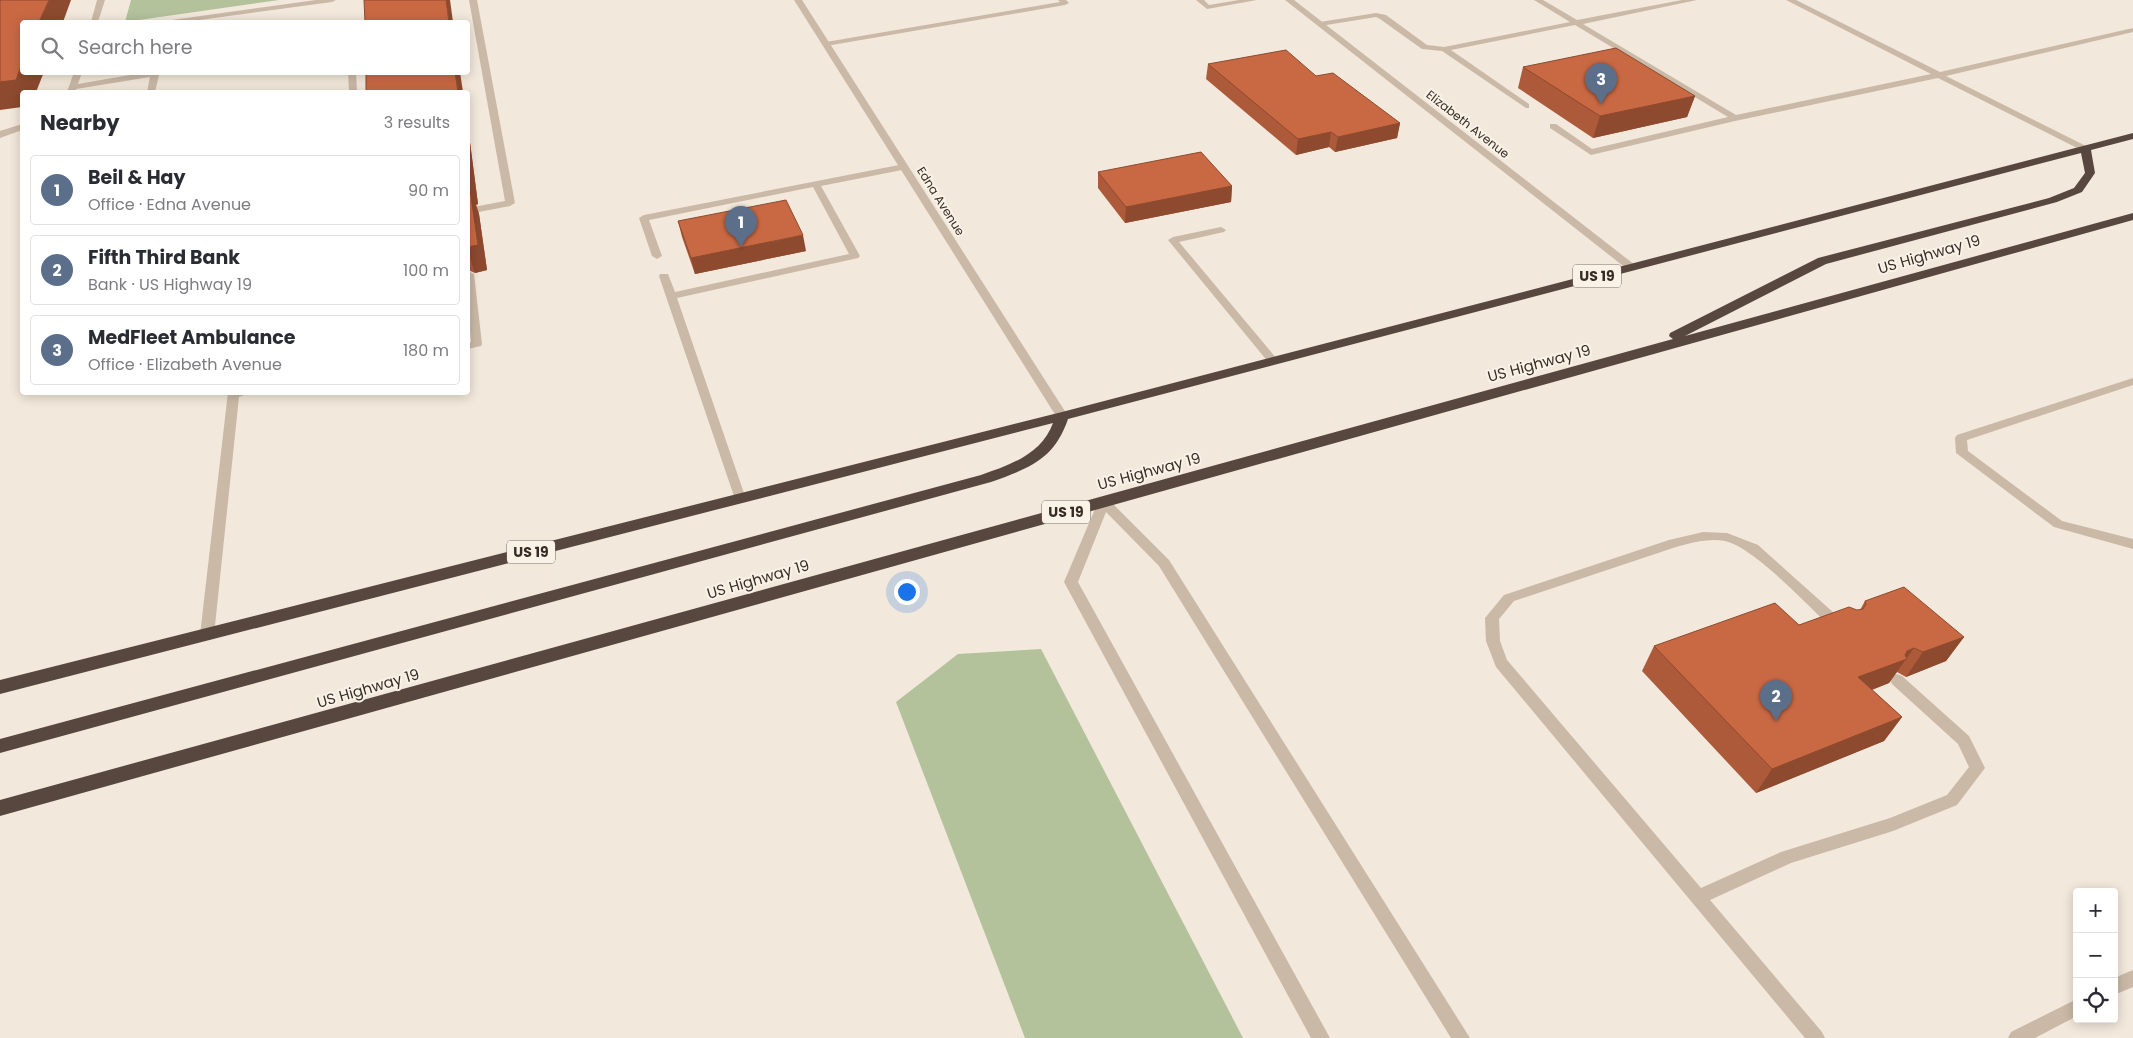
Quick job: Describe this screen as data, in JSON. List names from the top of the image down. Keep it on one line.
{"streets":{"highway":["US Highway 19","US 19"],"street":["Elizabeth Avenue","Edna Avenue"]},"crossings":[["Elizabeth Avenue","US 19"],["Edna Avenue","US 19"]],"page":{"search":"Search here","pins":["3","1","2"],"heading":["Nearby","3 results"],"list":[{"mark":"1","name":"Beil & Hay","note":"Office · Edna Avenue","value":"90 m"},{"mark":"2","name":"Fifth Third Bank","note":"Bank · US Highway 19","value":"100 m"},{"mark":"3","name":"MedFleet Ambulance","note":"Office · Elizabeth Avenue","value":"180 m"}],"map_buttons":["+","−"]}}
